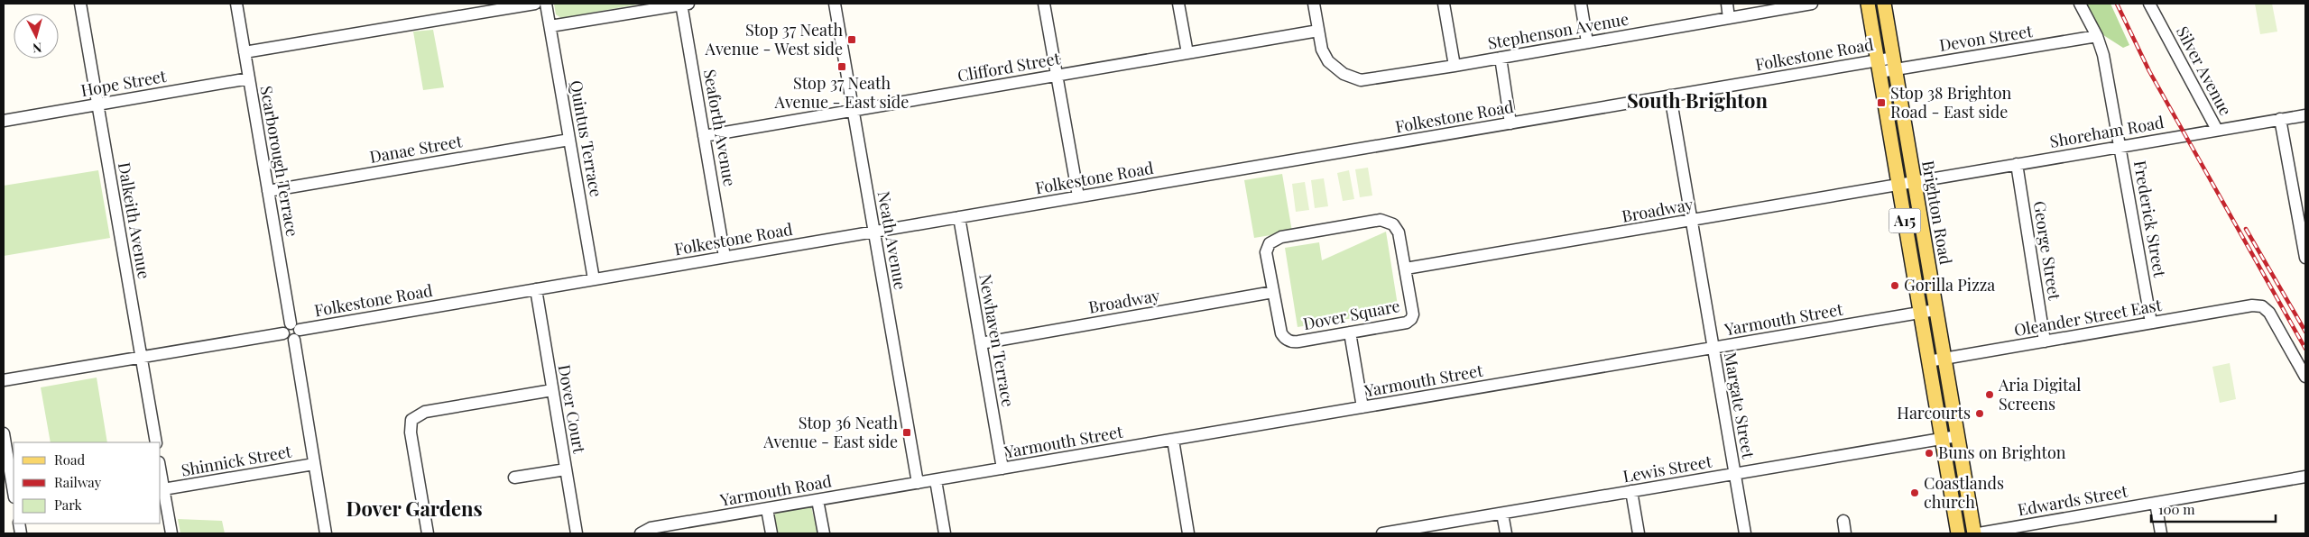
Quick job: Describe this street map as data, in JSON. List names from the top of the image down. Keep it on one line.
{"streets":{"main road":["Brighton Road","A15"],"street":["Stephenson Avenue","Devon Street","Folkestone Road","Clifford Street","Silver Avenue","Hope Street","Seaforth Avenue","Shoreham Road","Quintus Terrace","Danae Street","Scarborough Terrace","Broadway","Frederick Street","Dalkeith Avenue","Neath Avenue","George Street","Dover Square","Oleander Street East","Yarmouth Street","Newhaven Terrace","Margate Street","Dover Court","Shinnick Street","Lewis Street","Yarmouth Road","Edwards Street"]},"crossings":[["Stephenson Avenue","Clifford Street"],["Devon Street","Folkestone Road"],["Devon Street","Brighton Road"],["Devon Street","Frederick Street"],["Folkestone Road","Seaforth Avenue"],["Folkestone Road","Quintus Terrace"],["Folkestone Road","Scarborough Terrace"],["Folkestone Road","Brighton Road"],["Folkestone Road","Neath Avenue"],["Folkestone Road","Newhaven Terrace"],["Folkestone Road","Margate Street"],["Folkestone Road","Dover Court"],["Clifford Street","Seaforth Avenue"],["Clifford Street","Neath Avenue"],["Silver Avenue","Shoreham Road"],["Hope Street","Scarborough Terrace"],["Hope Street","Dalkeith Avenue"],["Shoreham Road","Broadway"],["Shoreham Road","Brighton Road"],["Shoreham Road","Frederick Street"],["Shoreham Road","George Street"],["Quintus Terrace","Danae Street"],["Danae Street","Scarborough Terrace"],["Scarborough Terrace","Shinnick Street"],["Broadway","Brighton Road"],["Broadway","Dover Square"],["Broadway","Newhaven Terrace"],["Broadway","Margate Street"],["Brighton Road","Oleander Street East"],["Brighton Road","Yarmouth Street"],["Brighton Road","Lewis Street"],["Frederick Street","Oleander Street East"],["Neath Avenue","Yarmouth Street"],["Neath Avenue","Yarmouth Road"],["George Street","Oleander Street East"],["Yarmouth Street","Newhaven Terrace"],["Yarmouth Street","Margate Street"],["Yarmouth Street","Yarmouth Road"],["Margate Street","Lewis Street"]],"districts":["South Brighton","Dover Gardens"],"places":{"transit":["Stop 37 Neath Avenue - West side","Stop 37 Neath Avenue - East side","Stop 38 Brighton Road - East side","Stop 36 Neath Avenue - East side"],"other":["Gorilla Pizza","Aria Digital Screens","Harcourts","Buns on Brighton","Coastlands church"]},"legend":["Road","Railway","Park"],"scale_bar":"100 m","north":"bottom"}
